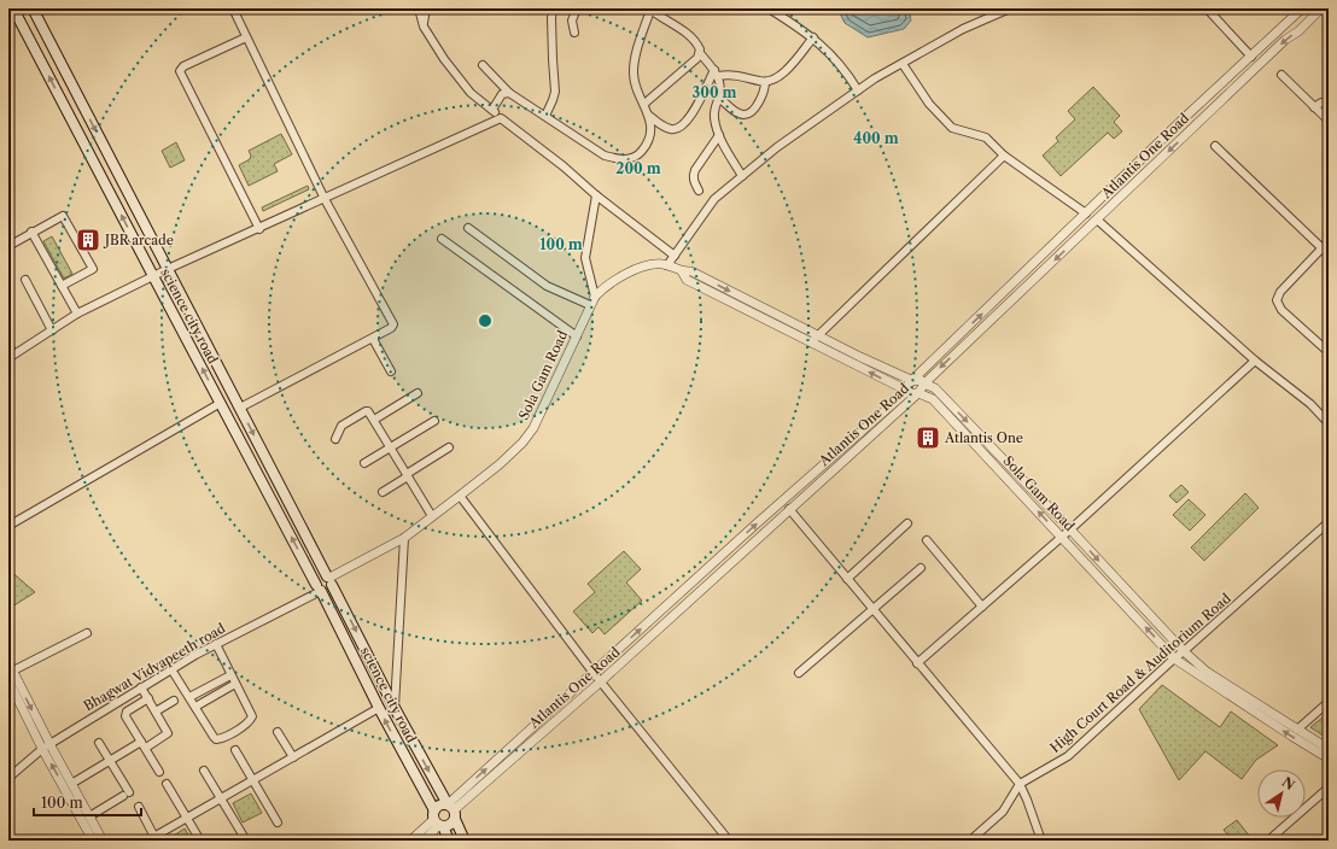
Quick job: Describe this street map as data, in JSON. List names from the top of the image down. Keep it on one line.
{"streets":{"main road":["science city road"],"street":["Atlantis One Road","Sola Gam Road","Bhagwat Vidyapeeth road","High Court Road & Auditorium Road"]},"crossings":[["Atlantis One Road","Sola Gam Road"],["science city road","Bhagwat Vidyapeeth road"],["Sola Gam Road","High Court Road & Auditorium Road"]],"places":{"building":["JBR arcade","Atlantis One"]},"scale_bar":"100 m","north":"top right","rings":["300 m","400 m","200 m","100 m"]}
